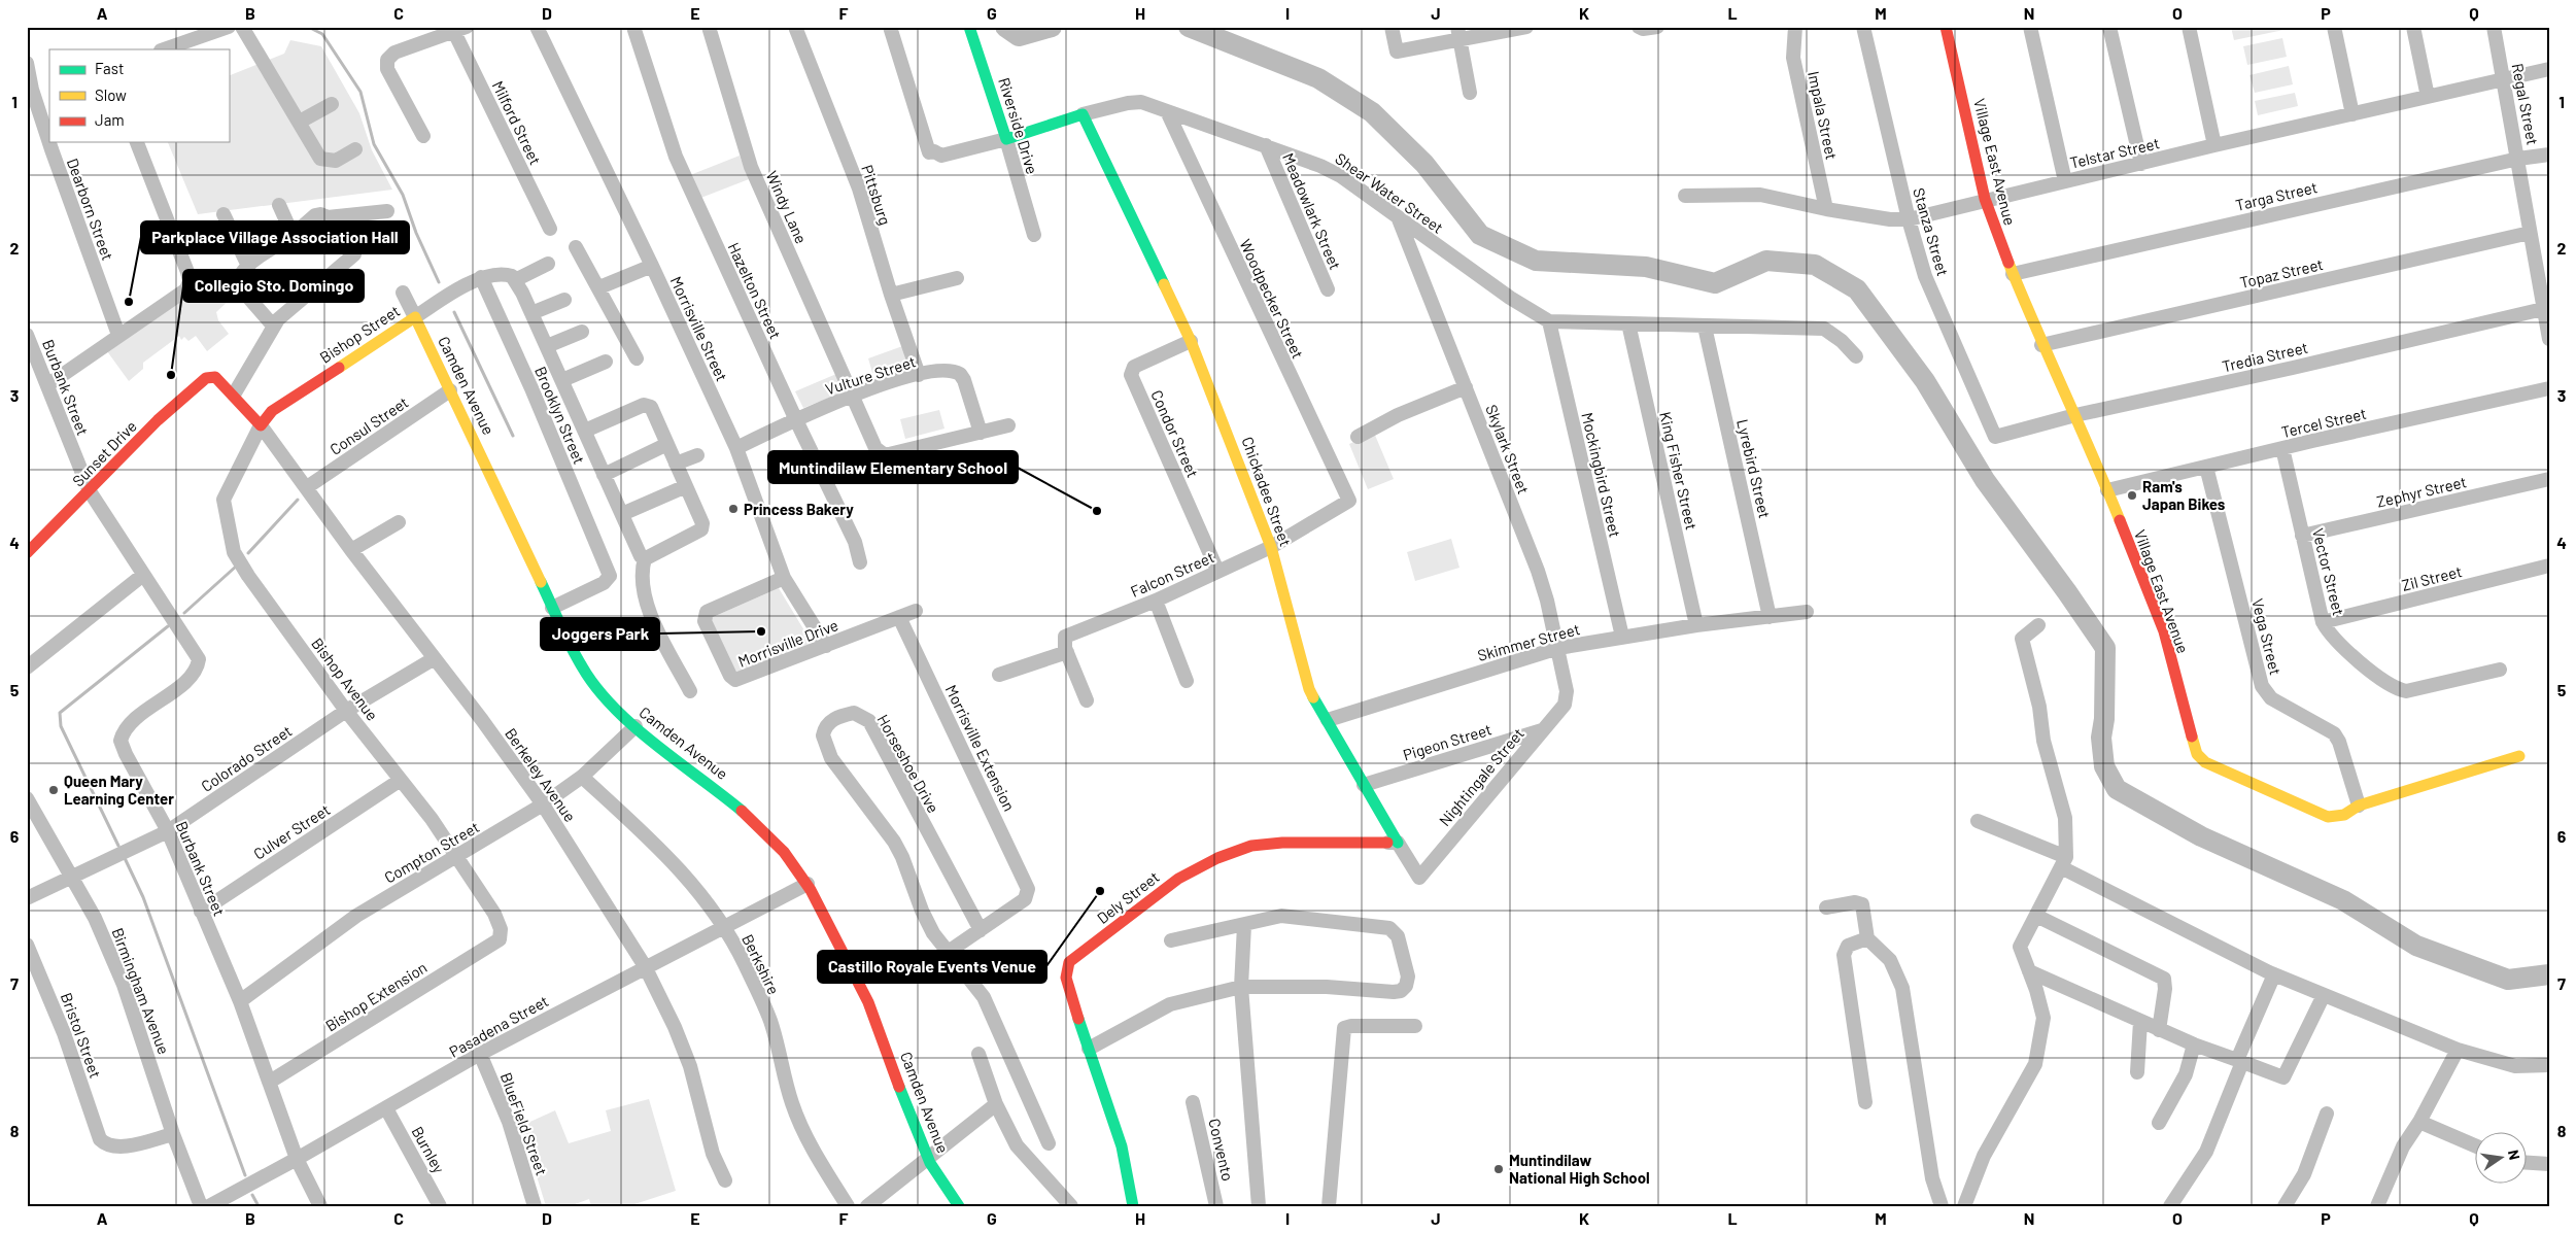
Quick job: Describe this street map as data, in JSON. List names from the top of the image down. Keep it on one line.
{"streets":{"street":["Regal Street","Impala Street","Milford Street","Riverside Drive","Telstar Street","Village East Avenue","Shear Water Street","Pittsburg","Targa Street","Windy Lane","Dearborn Street","Meadowlark Street","Stanza Street","Topaz Street","Hazelton Street","Woodpecker Street","Morrisville Street","Bishop Street","Tredia Street","Vulture Street","Camden Avenue","Burbank Street","Brooklyn Street","Tercel Street","Consul Street","Condor Street","Skylark Street","Sunset Drive","Lyrebird Street","King Fisher Street","Mockingbird Street","Chickadee Street","Zephyr Street","Vector Street","Falcon Street","Zil Street","Vega Street","Skimmer Street","Morrisville Drive","Bishop Avenue","Pigeon Street","Morrisville Extension","Colorado Street","Horseshoe Drive","Berkeley Avenue","Nightingale Street","Culver Street","Compton Street","Dely Street","Berkshire","Birmingham Avenue","Bishop Extension","Pasadena Street","Bristol Street","BlueField Street","Burnley","Convento"]},"crossings":[["Regal Street","Telstar Street"],["Regal Street","Targa Street"],["Regal Street","Topaz Street"],["Regal Street","Tredia Street"],["Impala Street","Telstar Street"],["Riverside Drive","Shear Water Street"],["Telstar Street","Village East Avenue"],["Telstar Street","Stanza Street"],["Village East Avenue","Targa Street"],["Village East Avenue","Topaz Street"],["Village East Avenue","Tredia Street"],["Village East Avenue","Tercel Street"],["Village East Avenue","Vega Street"],["Shear Water Street","Meadowlark Street"],["Shear Water Street","Woodpecker Street"],["Shear Water Street","Skylark Street"],["Shear Water Street","Lyrebird Street"],["Shear Water Street","King Fisher Street"],["Shear Water Street","Mockingbird Street"],["Shear Water Street","Chickadee Street"],["Pittsburg","Vulture Street"],["Windy Lane","Vulture Street"],["Stanza Street","Tredia Street"],["Hazelton Street","Vulture Street"],["Woodpecker Street","Falcon Street"],["Morrisville Street","Vulture Street"],["Morrisville Street","Morrisville Drive"],["Bishop Street","Camden Avenue"],["Bishop Street","Brooklyn Street"],["Bishop Street","Bishop Avenue"],["Bishop Street","Berkeley Avenue"],["Camden Avenue","Brooklyn Street"],["Camden Avenue","Consul Street"],["Camden Avenue","Compton Street"],["Camden Avenue","Pasadena Street"],["Burbank Street","Sunset Drive"],["Burbank Street","Colorado Street"],["Burbank Street","Culver Street"],["Burbank Street","Compton Street"],["Burbank Street","Bishop Extension"],["Burbank Street","Pasadena Street"],["Tercel Street","Vector Street"],["Tercel Street","Vega Street"],["Consul Street","Berkeley Avenue"],["Condor Street","Chickadee Street"],["Condor Street","Falcon Street"],["Skylark Street","Skimmer Street"],["Skylark Street","Nightingale Street"],["Lyrebird Street","Skimmer Street"],["King Fisher Street","Skimmer Street"],["Mockingbird Street","Skimmer Street"],["Chickadee Street","Falcon Street"],["Chickadee Street","Skimmer Street"],["Chickadee Street","Pigeon Street"],["Chickadee Street","Nightingale Street"],["Chickadee Street","Dely Street"],["Zephyr Street","Vector Street"],["Vector Street","Zil Street"],["Morrisville Drive","Morrisville Extension"],["Bishop Avenue","Colorado Street"],["Bishop Avenue","Berkeley Avenue"],["Bishop Avenue","Culver Street"],["Bishop Avenue","Compton Street"],["Bishop Avenue","Bishop Extension"],["Pigeon Street","Nightingale Street"],["Morrisville Extension","Horseshoe Drive"],["Colorado Street","Berkeley Avenue"],["Colorado Street","Birmingham Avenue"],["Berkeley Avenue","Compton Street"],["Berkeley Avenue","Pasadena Street"],["Compton Street","Berkshire"],["Berkshire","Pasadena Street"],["Birmingham Avenue","Bristol Street"],["Pasadena Street","BlueField Street"],["Pasadena Street","Burnley"]],"places":["Parkplace Village Association Hall","Collegio Sto. Domingo","Ram's Japan Bikes","Princess Bakery","Muntindilaw Elementary School","Joggers Park","Queen Mary Learning Center","Castillo Royale Events Venue","Muntindilaw National High School"],"legend":["Fast","Slow","Jam"],"north":"right","grid":{"columns":["A","B","C","D","E","F","G","H","I","J","K","L","M","N","O","P","Q"],"rows":["1","2","3","4","5","6","7","8"]}}
